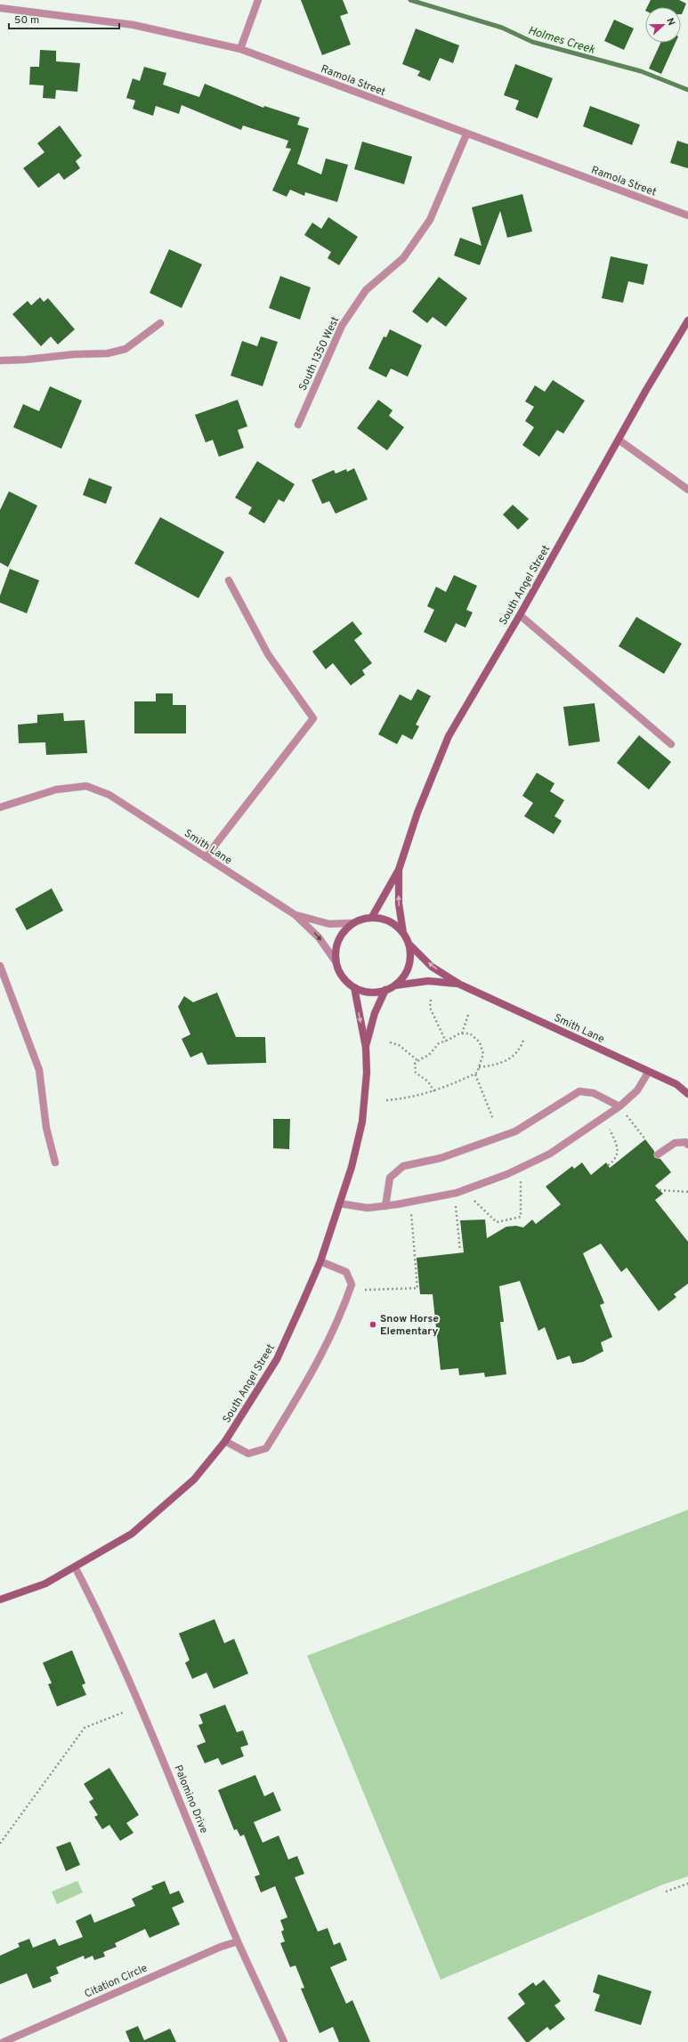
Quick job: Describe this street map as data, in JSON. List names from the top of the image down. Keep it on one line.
{"streets":{"street":["Ramola Street","South 1350 West","South Angel Street","Smith Lane","Palomino Drive","Citation Circle"]},"crossings":[["Ramola Street","South 1350 West"],["South Angel Street","Smith Lane"],["South Angel Street","Palomino Drive"],["Palomino Drive","Citation Circle"]],"water":["Holmes Creek"],"places":["Snow Horse Elementary"],"scale_bar":"50 m","north":"right"}
